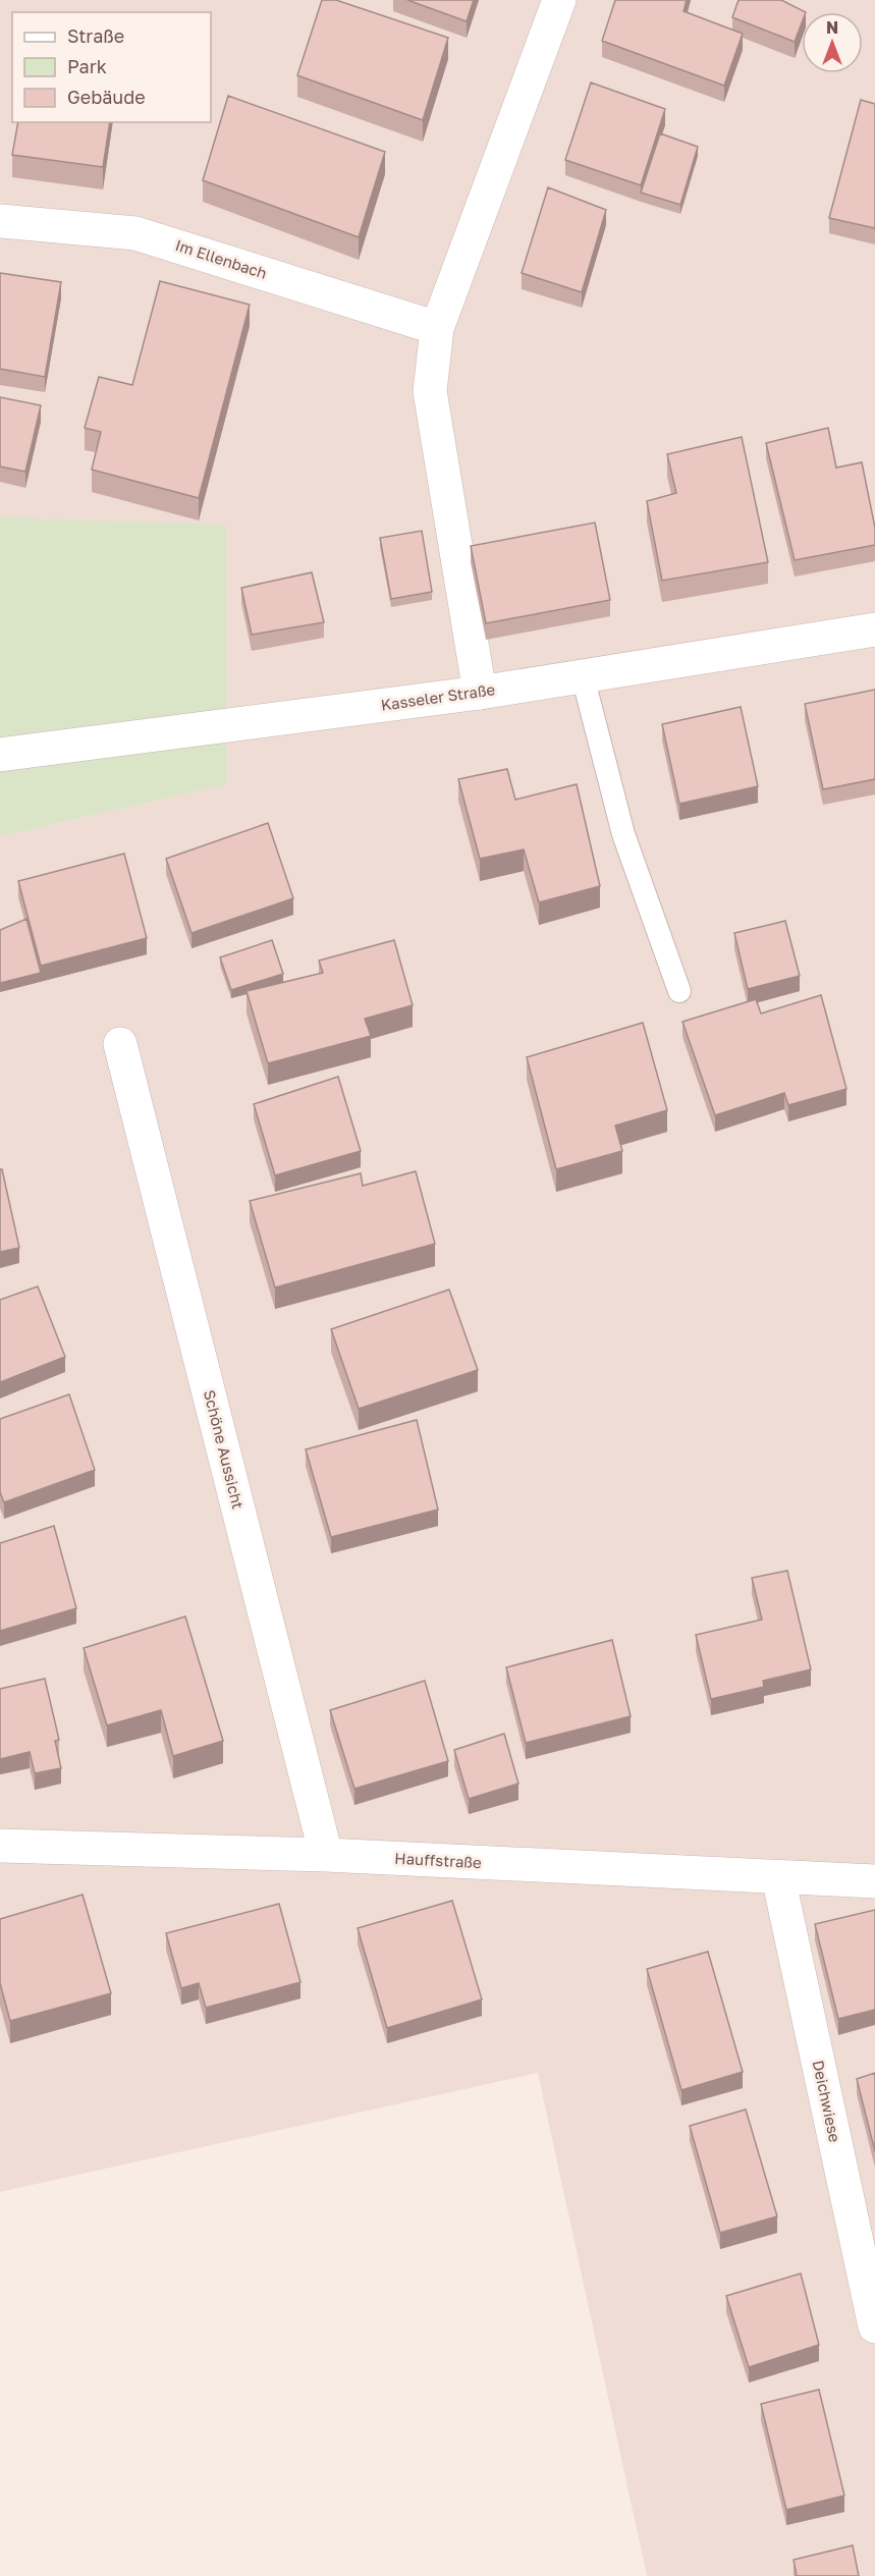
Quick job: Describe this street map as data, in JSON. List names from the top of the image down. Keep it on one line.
{"streets":{"street":["Im Ellenbach","Kasseler Straße","Schöne Aussicht","Hauffstraße","Deichwiese"]},"crossings":[["Schöne Aussicht","Hauffstraße"],["Hauffstraße","Deichwiese"]],"legend":["Straße","Park","Gebäude"],"north":"top"}
